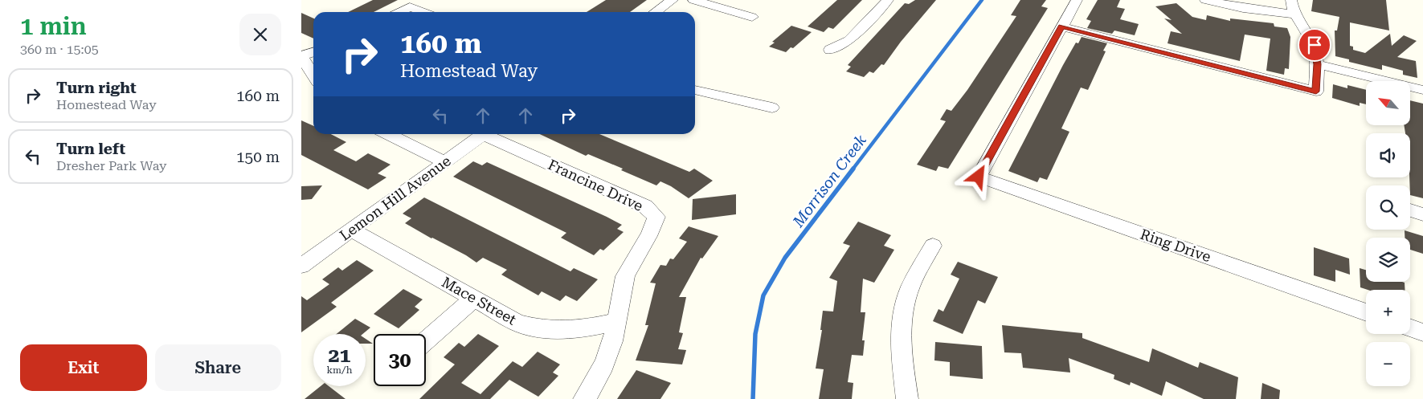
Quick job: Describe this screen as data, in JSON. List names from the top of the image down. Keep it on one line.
{"streets":{"street":["Francine Drive","Lemon Hill Avenue","Ring Drive","Mace Street"]},"crossings":[["Francine Drive","Mace Street"],["Lemon Hill Avenue","Mace Street"]],"water":["Morrison Creek"],"north":"top left","page":{"heading":["1 min","360 m · 15:05"],"turn":["160 m","Homestead Way"],"list":[{"name":"Turn right","note":"Homestead Way","value":"160 m"},{"name":"Turn left","note":"Dresher Park Way","value":"150 m"}],"map_buttons":["+","−"],"speed":"21 km/h","limit":"30","buttons":["Exit","Share"]}}
